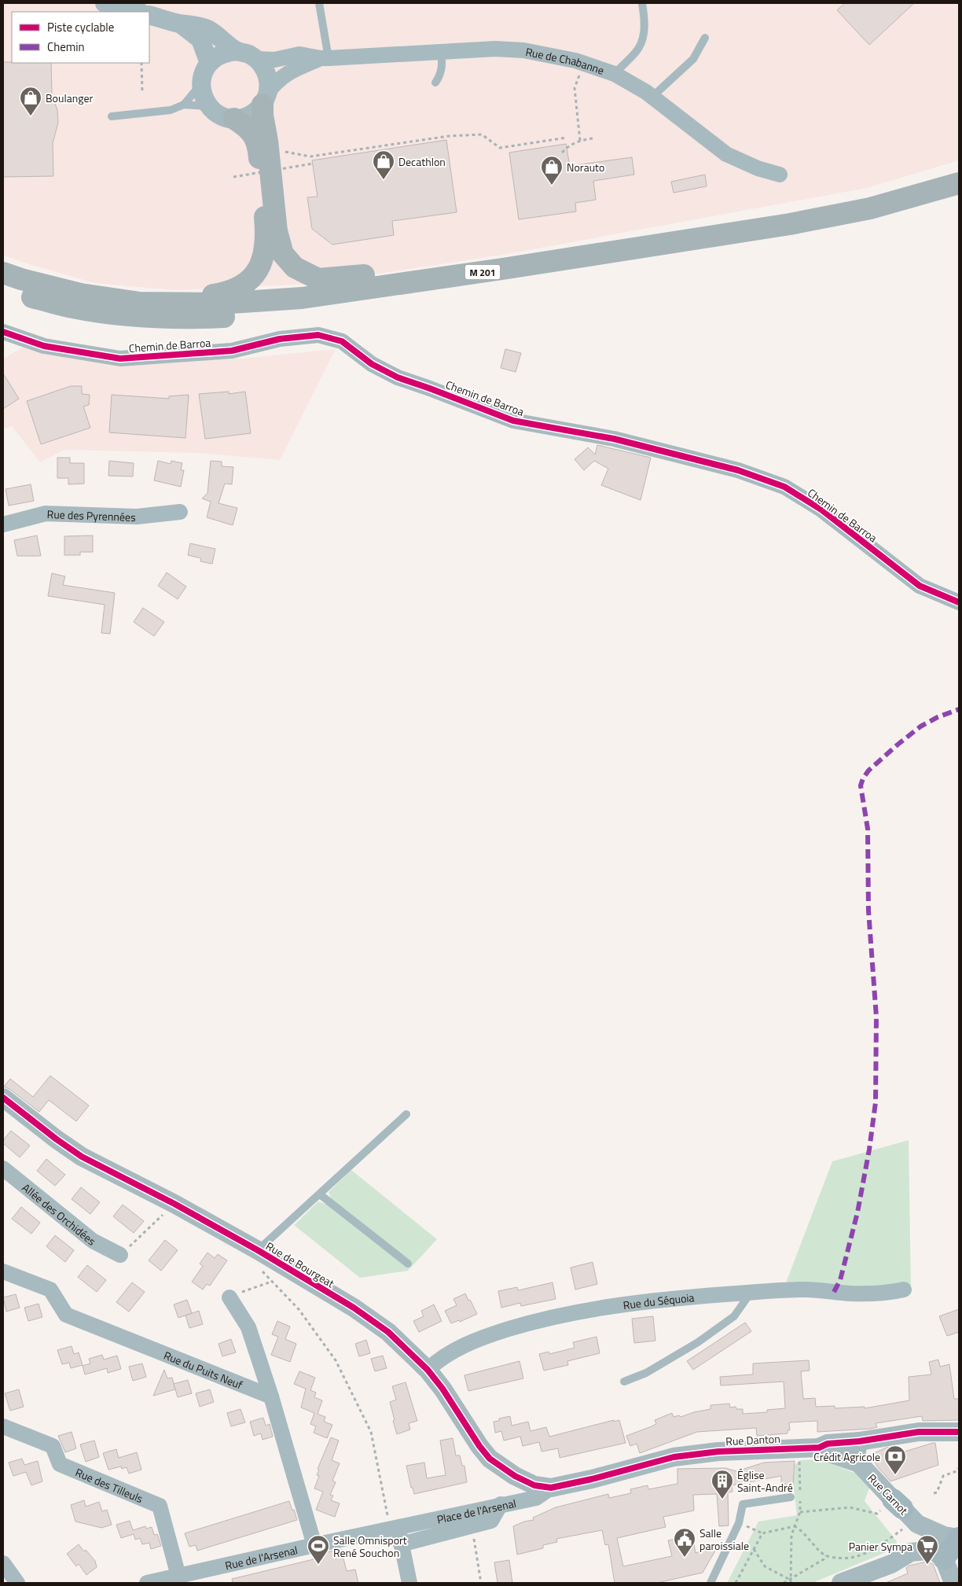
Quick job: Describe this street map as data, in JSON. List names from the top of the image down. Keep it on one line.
{"streets":{"highway":["M 201"],"street":["Rue de Chabanne","Chemin de Barroa","Rue des Pyrennées","Allée des Orchidées","Rue de Bourgeat","Rue du Séquoia","Rue du Puits Neuf","Rue Danton","Rue des Tilleuls","Rue Carnot","Place de l'Arsenal","Rue de l'Arsenal"]},"crossings":[["Rue de Bourgeat","Rue du Séquoia"],["Rue de Bourgeat","Rue Danton"],["Rue de Bourgeat","Place de l'Arsenal"],["Rue Danton","Place de l'Arsenal"],["Rue des Tilleuls","Rue de l'Arsenal"],["Place de l'Arsenal","Rue de l'Arsenal"]],"places":{"shop":["Boulanger","Decathlon","Norauto"],"bank":["Crédit Agricole"],"building":["Église Saint-André"],"public building":["Salle paroissiale"],"sports":["Salle Omnisport René Souchon"],"supermarket":["Panier Sympa"]},"legend":["Piste cyclable","Chemin"]}
